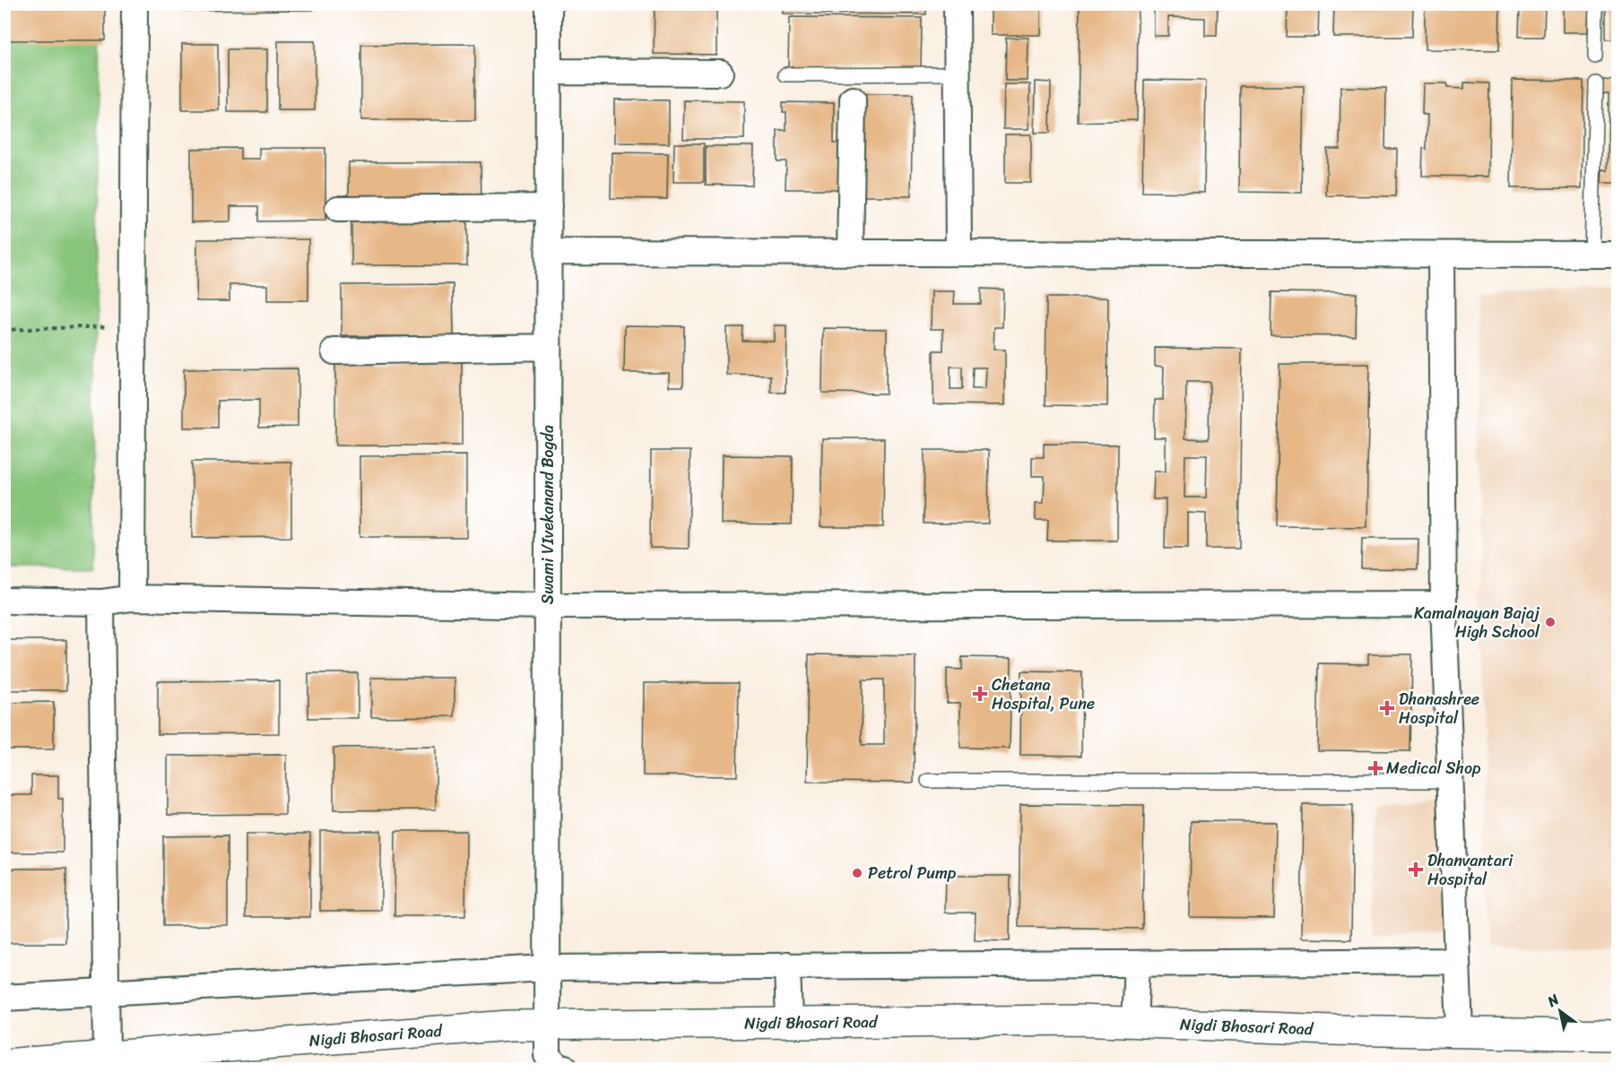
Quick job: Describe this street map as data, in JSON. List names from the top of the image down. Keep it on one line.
{"streets":{"main road":["Nigdi Bhosari Road"],"street":["Swami VIvekanand Bogda"]},"crossings":[["Swami VIvekanand Bogda","Nigdi Bhosari Road"]],"places":{"other":["Kamalnayan Bajaj High School","Petrol Pump"],"health":["Chetana Hospital, Pune","Dhanashree Hospital","Medical Shop","Dhanvantari Hospital"]},"north":"top left"}
